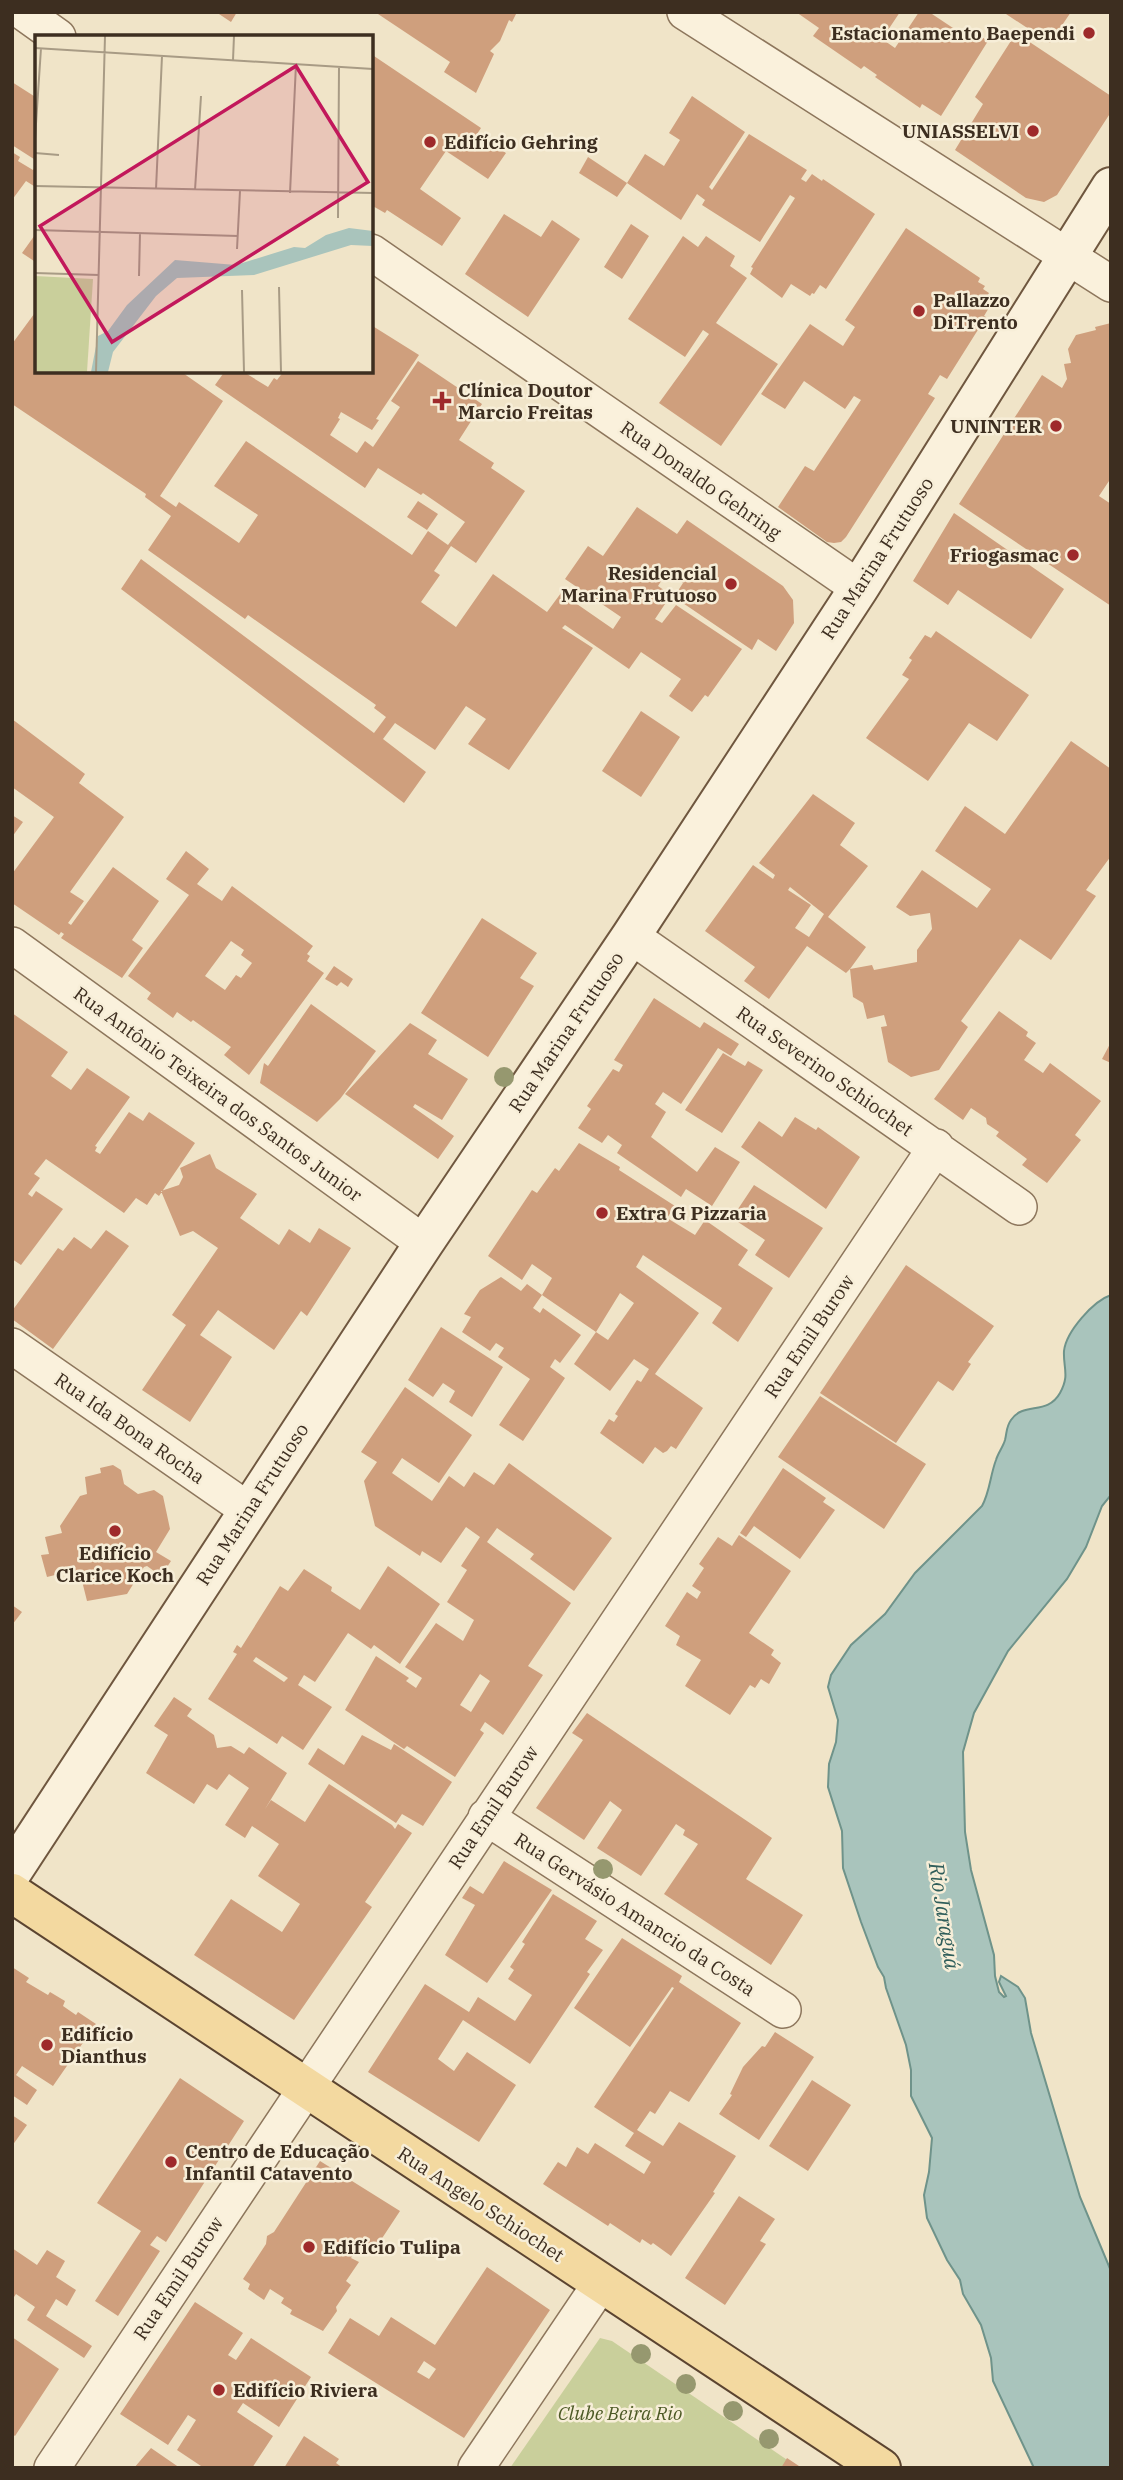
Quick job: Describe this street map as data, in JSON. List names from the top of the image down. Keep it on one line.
{"streets":{"main road":["Rua Angelo Schiochet"],"street":["Rua Donaldo Gehring","Rua Marina Frutuoso","Rua Severino Schiochet","Rua Antônio Teixeira dos Santos Junior","Rua Emil Burow","Rua Ida Bona Rocha","Rua Gervásio Amancio da Costa"]},"crossings":[["Rua Donaldo Gehring","Rua Marina Frutuoso"],["Rua Marina Frutuoso","Rua Severino Schiochet"],["Rua Marina Frutuoso","Rua Antônio Teixeira dos Santos Junior"],["Rua Marina Frutuoso","Rua Ida Bona Rocha"],["Rua Severino Schiochet","Rua Emil Burow"],["Rua Emil Burow","Rua Gervásio Amancio da Costa"],["Rua Emil Burow","Rua Angelo Schiochet"]],"water":["Rio Jaraguá"],"parks":["Clube Beira Rio"],"places":{"other":["Estacionamento Baependi","UNIASSELVI","Edifício Gehring","Pallazzo DiTrento","UNINTER","Friogasmac","Residencial Marina Frutuoso","Extra G Pizzaria","Edifício Clarice Koch","Edifício Dianthus","Centro de Educação Infantil Catavento","Edifício Tulipa","Edifício Riviera"],"health":["Clínica Doutor Marcio Freitas"]}}
